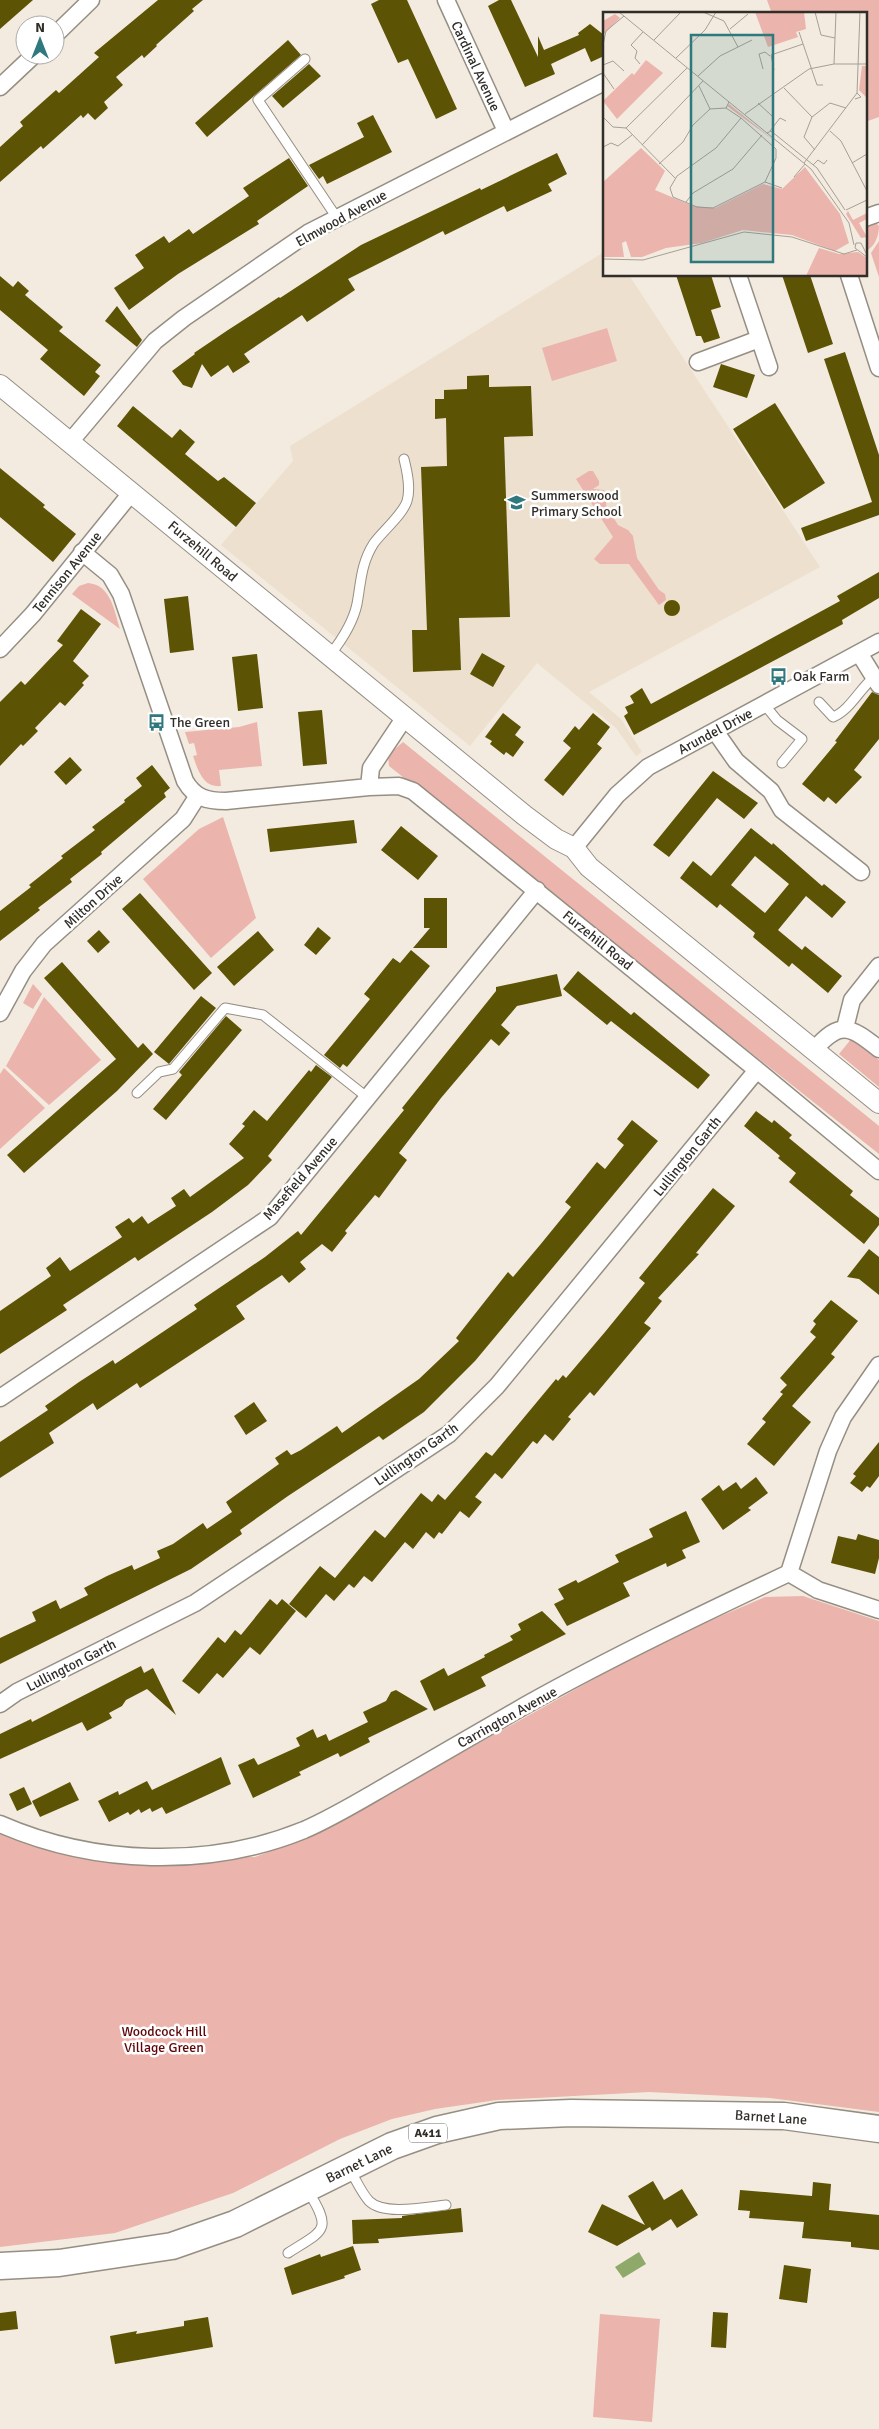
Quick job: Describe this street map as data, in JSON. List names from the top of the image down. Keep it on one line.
{"streets":{"main road":["Barnet Lane","A411"],"street":["Cardinal Avenue","Elmwood Avenue","Furzehill Road","Tennison Avenue","Arundel Drive","Milton Drive","Lullington Garth","Masefield Avenue","Carrington Avenue"]},"crossings":[["Cardinal Avenue","Elmwood Avenue"],["Elmwood Avenue","Furzehill Road"],["Furzehill Road","Tennison Avenue"],["Furzehill Road","Arundel Drive"],["Furzehill Road","Lullington Garth"],["Furzehill Road","Masefield Avenue"]],"parks":["Woodcock Hill Village Green"],"places":{"school or university":["Summerswood Primary School"],"bus stop":["Oak Farm","The Green"]},"north":"top"}
